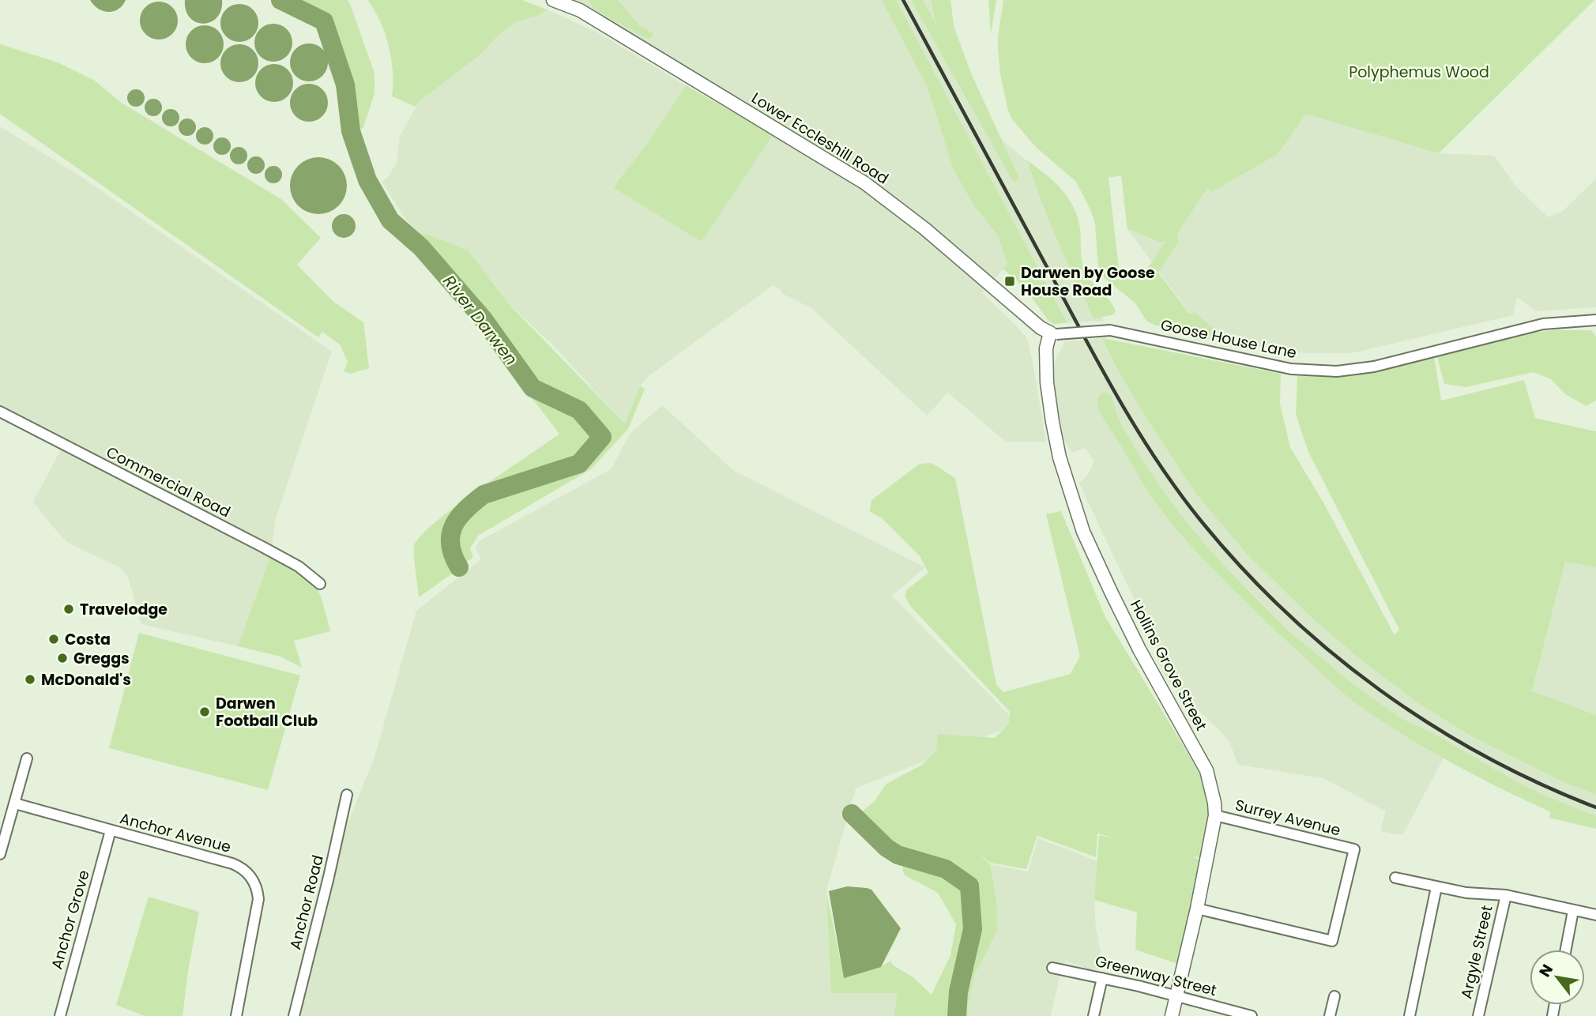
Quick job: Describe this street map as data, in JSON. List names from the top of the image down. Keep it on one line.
{"streets":{"street":["Lower Eccleshill Road","Goose House Lane","Commercial Road","Hollins Grove Street","Surrey Avenue","Anchor Avenue","Anchor Road","Anchor Grove","Argyle Street","Greenway Street"]},"crossings":[["Lower Eccleshill Road","Goose House Lane"],["Lower Eccleshill Road","Hollins Grove Street"],["Goose House Lane","Hollins Grove Street"],["Hollins Grove Street","Surrey Avenue"],["Hollins Grove Street","Greenway Street"],["Anchor Avenue","Anchor Grove"]],"water":["River Darwen"],"parks":["Polyphemus Wood"],"places":{"transit":["Darwen by Goose House Road"],"other":["Travelodge","Costa","Greggs","McDonald's","Darwen Football Club"]},"north":"top left"}
